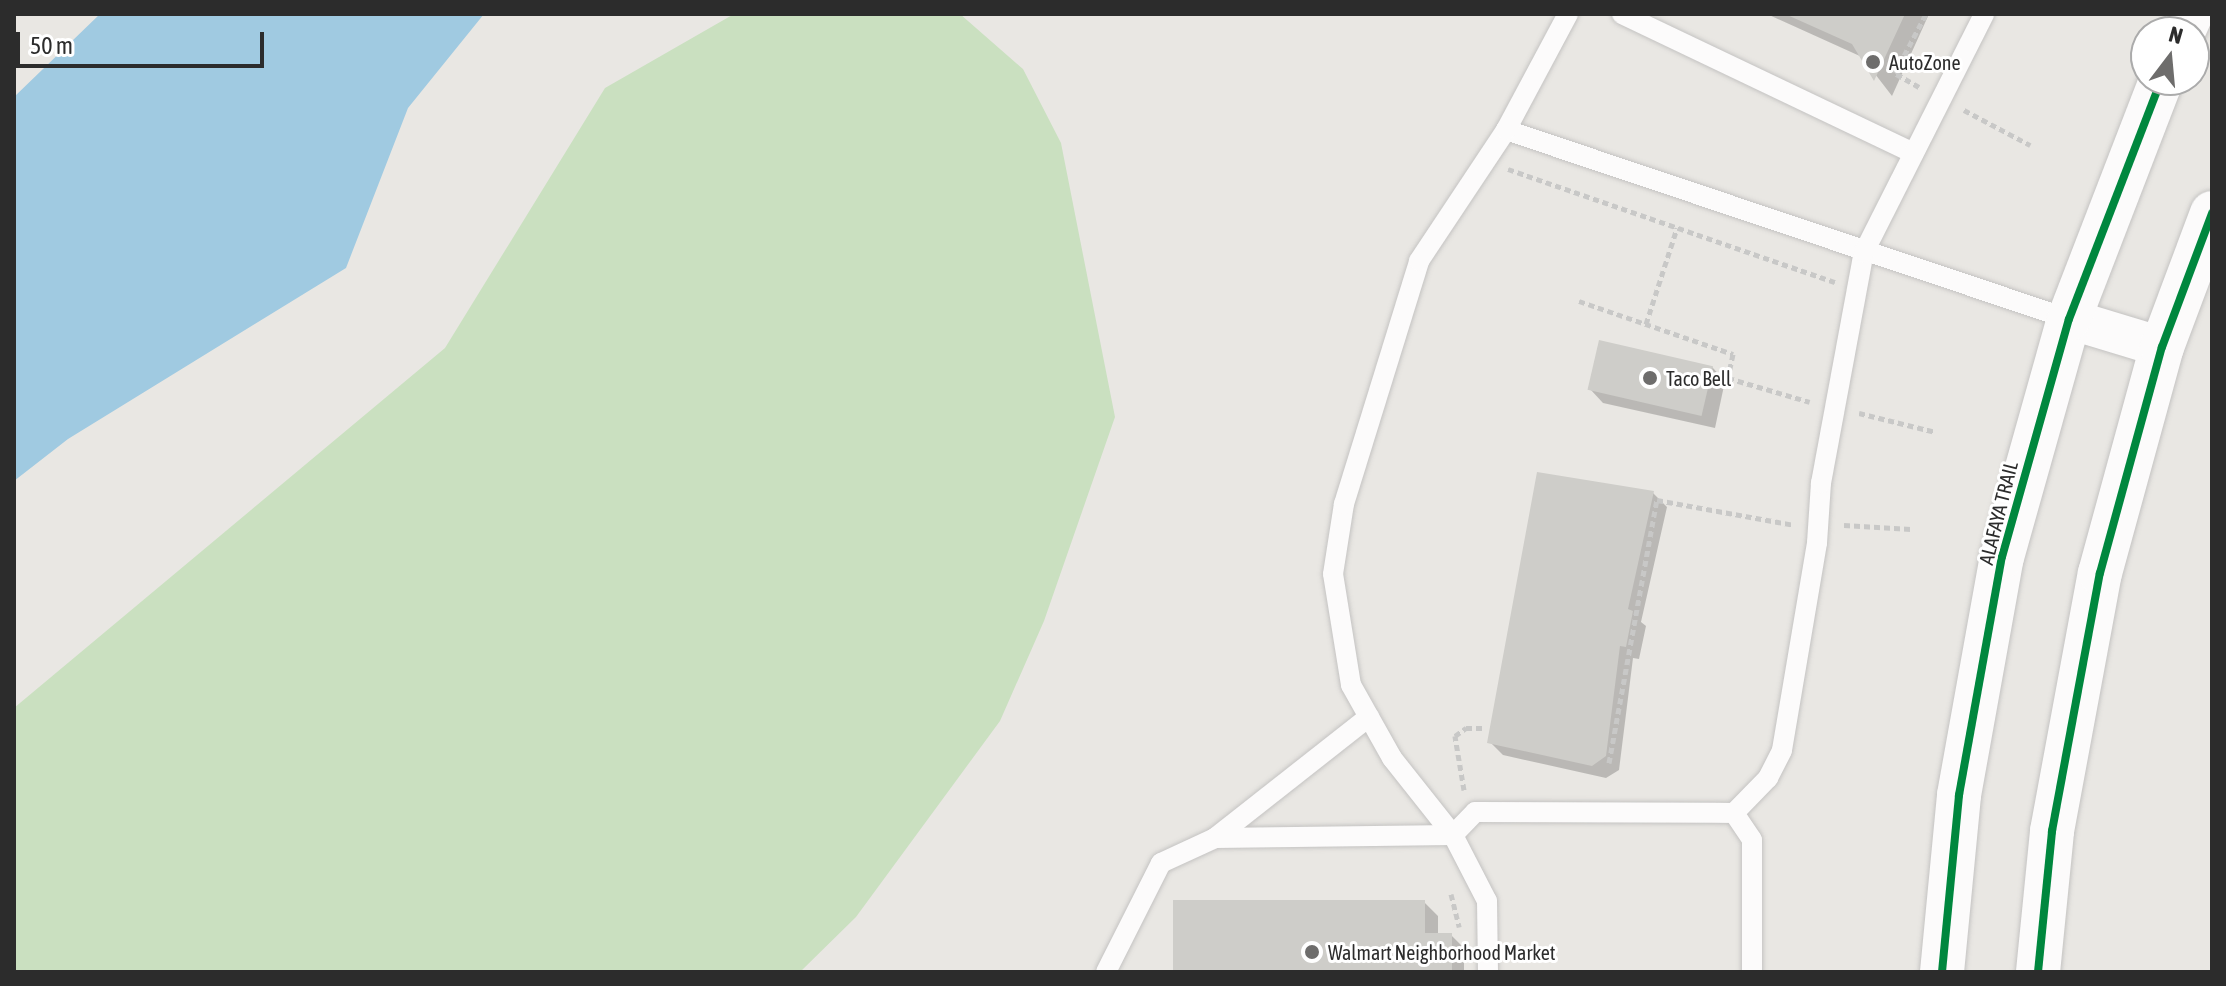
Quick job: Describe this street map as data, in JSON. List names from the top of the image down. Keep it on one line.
{"streets":{"main road":["ALAFAYA TRAIL"]},"places":["AutoZone","Taco Bell","Walmart Neighborhood Market"],"scale_bar":"50 m","north":"top"}
